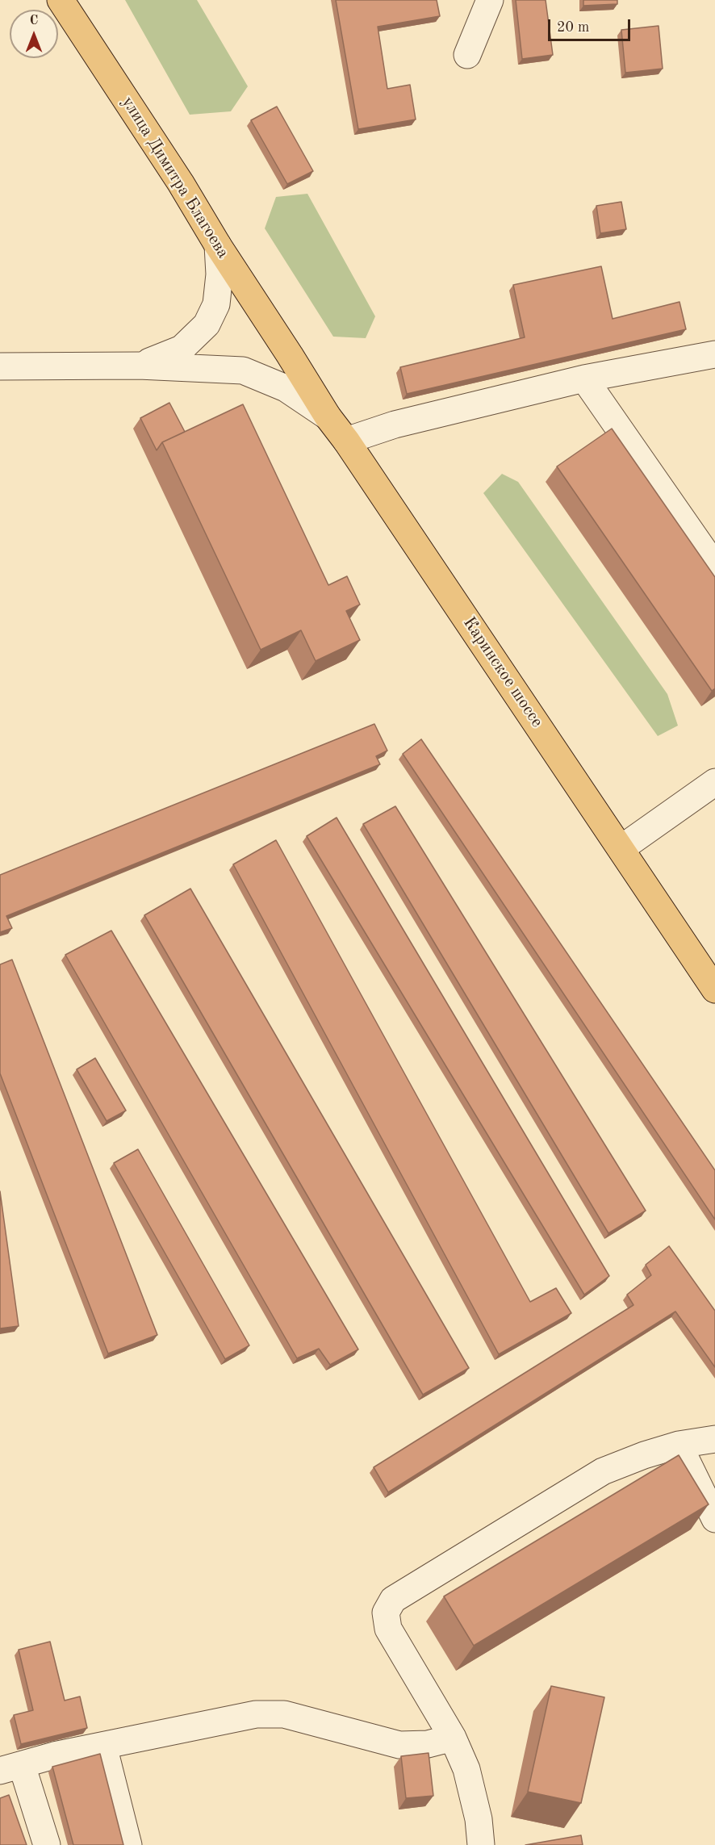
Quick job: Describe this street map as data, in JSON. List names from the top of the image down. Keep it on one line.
{"streets":{"main road":["улица Димитра Благоева","Каринское шоссе"]},"crossings":[["улица Димитра Благоева","Каринское шоссе"]],"scale_bar":"20 m","north":"top"}
